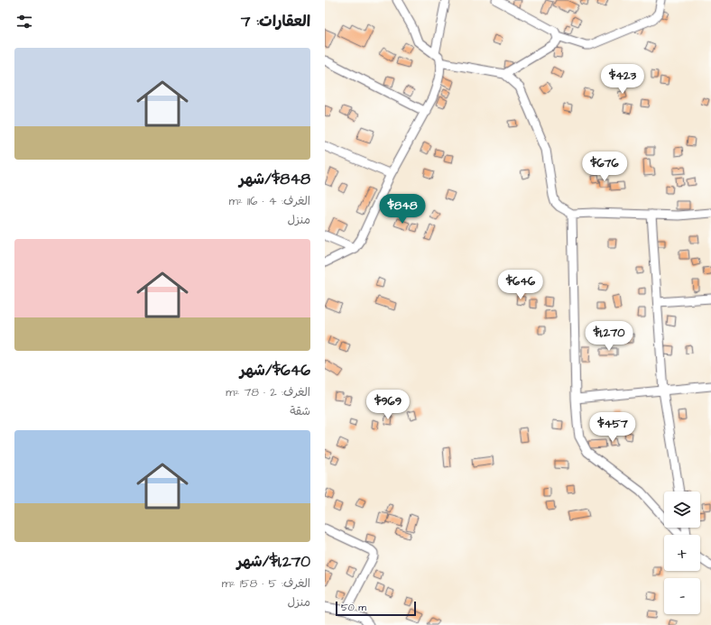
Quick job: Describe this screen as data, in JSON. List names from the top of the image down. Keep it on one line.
{"scale_bar":"50 m","page":{"heading":"العقارات: 7","list":[{"name":"$848/شهر","note":"الغرف: 4 · 116 m² · منزل"},{"name":"$646/شهر","note":"الغرف: 2 · 78 m² · شقة"},{"name":"$1,270/شهر","note":"الغرف: 5 · 158 m² · منزل"}],"price":["$423","$676","$848","$646","$1,270","$969","$457"],"map_buttons":["+","−"],"scale":"50 m"}}
